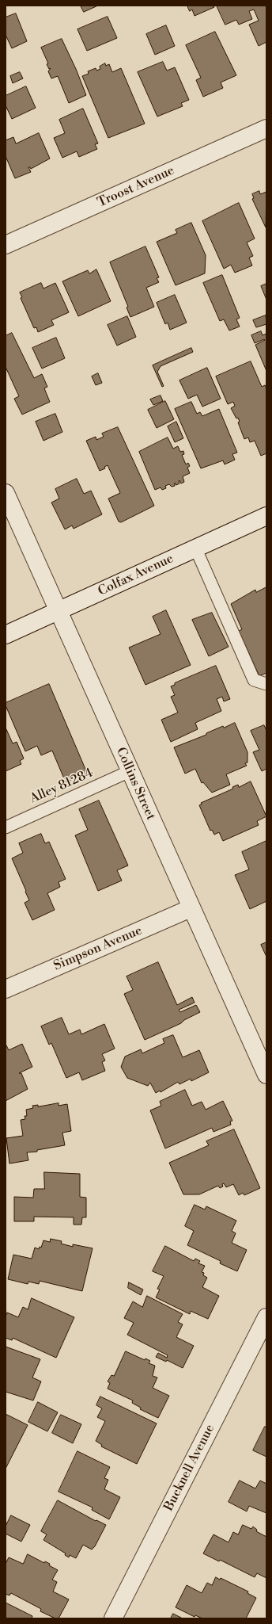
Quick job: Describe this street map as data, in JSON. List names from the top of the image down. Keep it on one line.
{"streets":{"street":["Troost Avenue","Colfax Avenue","Collins Street","Simpson Avenue","Bucknell Avenue"],"lane":["Alley 81284"]},"crossings":[["Colfax Avenue","Collins Street"],["Collins Street","Alley 81284"],["Collins Street","Simpson Avenue"]]}
